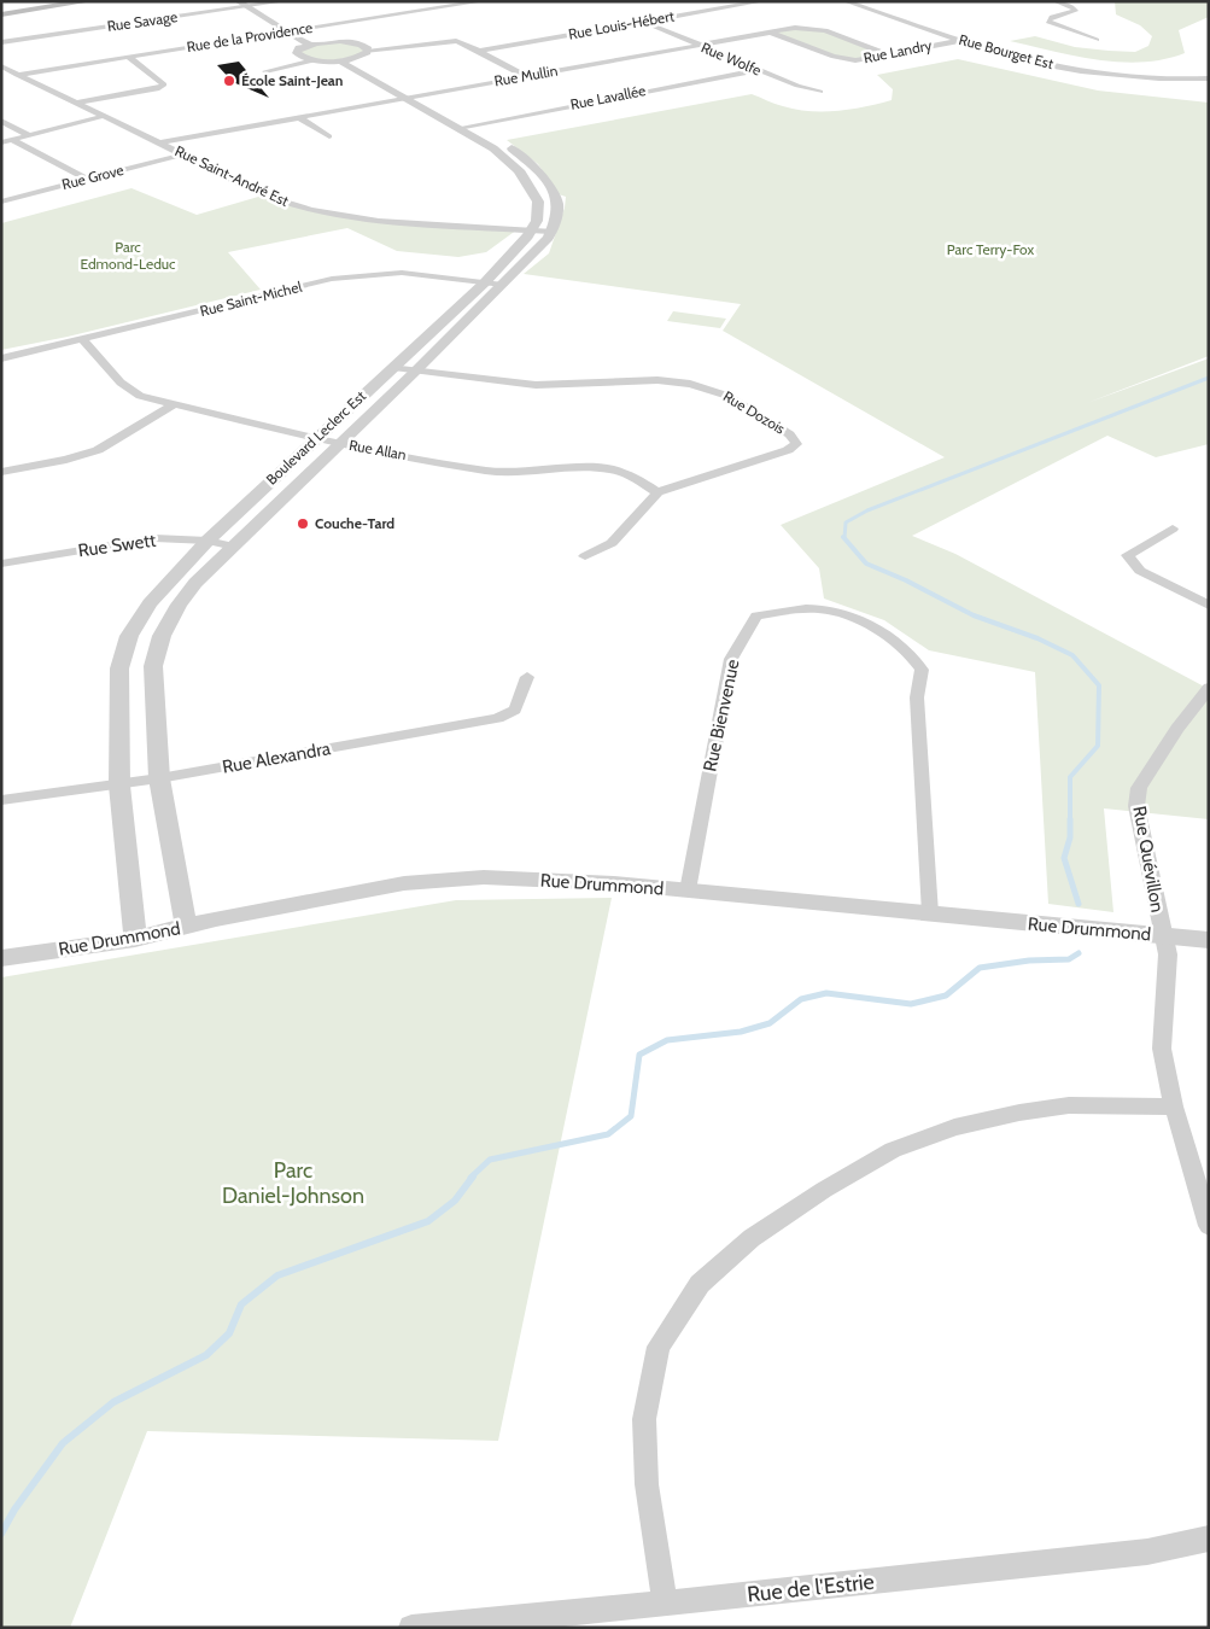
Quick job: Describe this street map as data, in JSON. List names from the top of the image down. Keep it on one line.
{"streets":{"street":["Rue Savage","Rue Louis-Hébert","Rue de la Providence","Rue Landry","Rue Bourget Est","Rue Wolfe","Rue Mullin","Rue Lavallée","Rue Saint-André Est","Rue Grove","Rue Saint-Michel","Rue Dozois","Boulevard Leclerc Est","Rue Allan","Rue Swett","Rue Bienvenue","Rue Alexandra","Rue Quévillon","Rue Drummond","Rue de l'Estrie"]},"crossings":[["Rue Louis-Hébert","Rue Wolfe"],["Rue de la Providence","Rue Saint-André Est"],["Rue Landry","Rue Bourget Est"],["Rue Landry","Rue Mullin"],["Rue Wolfe","Rue Mullin"],["Rue Wolfe","Rue Lavallée"],["Rue Mullin","Rue Saint-André Est"],["Rue Mullin","Boulevard Leclerc Est"],["Rue Lavallée","Boulevard Leclerc Est"],["Rue Saint-André Est","Rue Grove"],["Rue Saint-André Est","Boulevard Leclerc Est"],["Rue Saint-Michel","Boulevard Leclerc Est"],["Rue Saint-Michel","Rue Allan"],["Rue Dozois","Boulevard Leclerc Est"],["Rue Dozois","Rue Allan"],["Boulevard Leclerc Est","Rue Allan"],["Boulevard Leclerc Est","Rue Swett"],["Boulevard Leclerc Est","Rue Alexandra"],["Boulevard Leclerc Est","Rue Drummond"],["Rue Bienvenue","Rue Drummond"],["Rue Quévillon","Rue Drummond"]],"parks":["Parc Edmond-Leduc","Parc Terry-Fox","Parc Daniel-Johnson"],"places":["École Saint-Jean","Couche-Tard"]}
